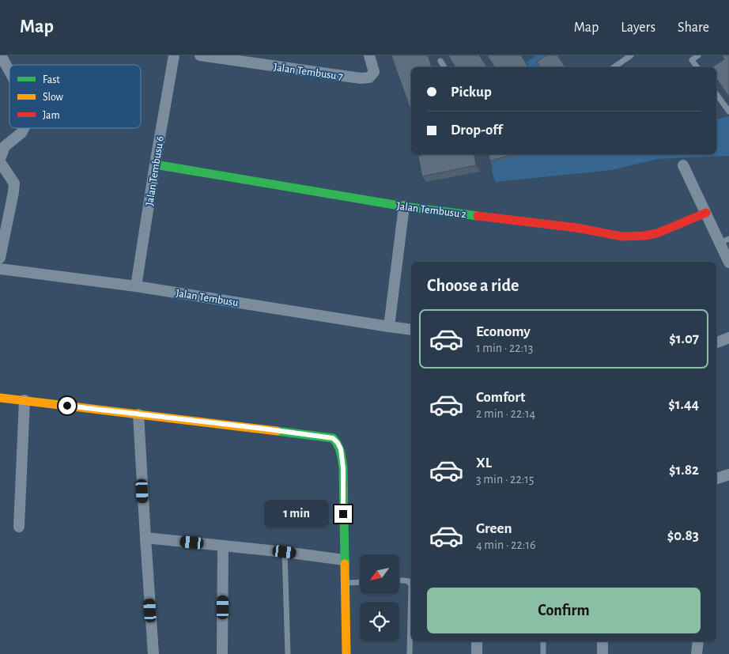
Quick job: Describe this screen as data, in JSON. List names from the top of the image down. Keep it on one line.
{"streets":{"street":["Jalan Tembusu 7","Jalan Tembusu 6","Jalan Tembusu 2","Jalan Tembusu"]},"crossings":[["Jalan Tembusu 6","Jalan Tembusu 2"],["Jalan Tembusu 6","Jalan Tembusu"]],"legend":["Fast","Slow","Jam"],"north":"bottom left","page":{"header":"Map","nav":["Map","Layers","Share"],"banner":["Pickup","Drop-off"],"heading":"Choose a ride","list":[{"name":"Economy","note":"1 min · 22:13","value":"$1.07"},{"name":"Comfort","note":"2 min · 22:14","value":"$1.44"},{"name":"XL","note":"3 min · 22:15","value":"$1.82"},{"name":"Green","note":"4 min · 22:16","value":"$0.83"}],"bubble":"1 min","buttons":"Confirm"}}
